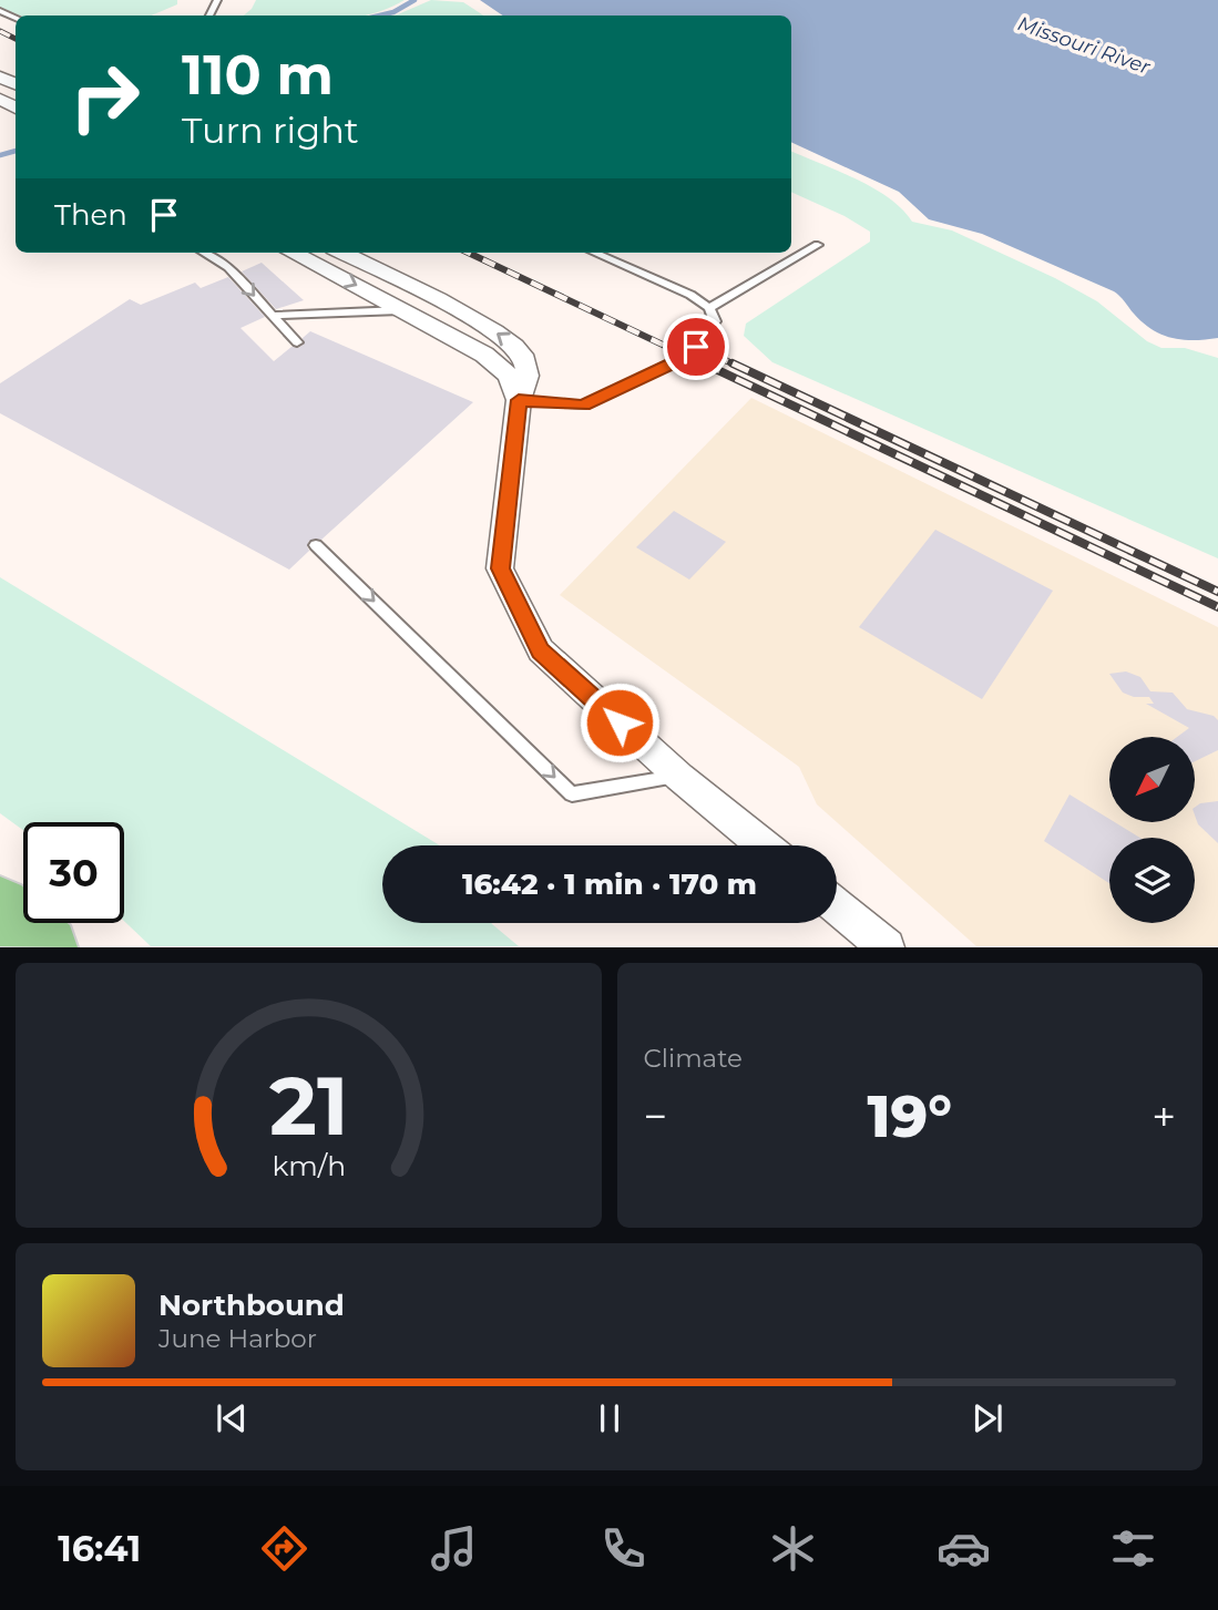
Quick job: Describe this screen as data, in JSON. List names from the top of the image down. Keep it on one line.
{"water":["Missouri River"],"north":"bottom left","page":{"turn":["110 m","Turn right"],"then":"Then","limit":"30","trip":"16:42 · 1 min · 170 m","tile":"Climate","heat":["−","19°","+"],"song":["Northbound","June Harbor"],"tabs":"16:41","gauge":["21","km/h"]}}
